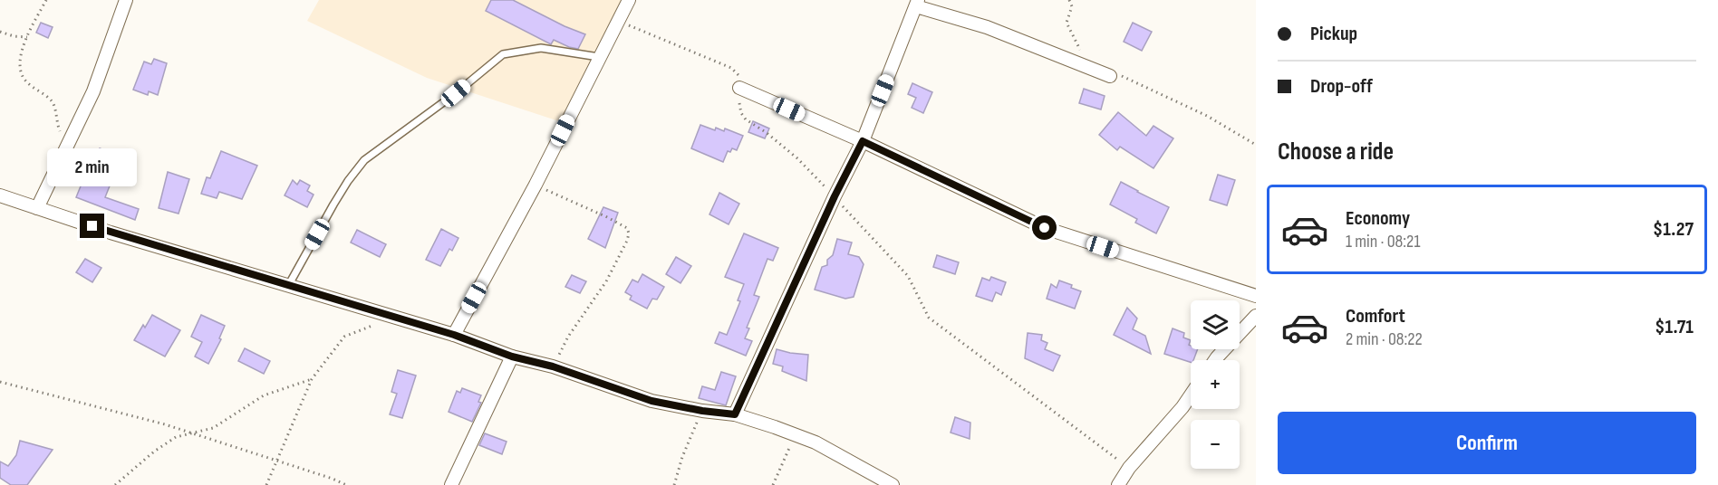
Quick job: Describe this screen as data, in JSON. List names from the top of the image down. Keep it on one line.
{"page":{"banner":["Pickup","Drop-off"],"heading":"Choose a ride","bubble":"2 min","list":[{"name":"Economy","note":"1 min · 08:21","value":"$1.27"},{"name":"Comfort","note":"2 min · 08:22","value":"$1.71"}],"map_buttons":["+","−"],"buttons":"Confirm"}}
